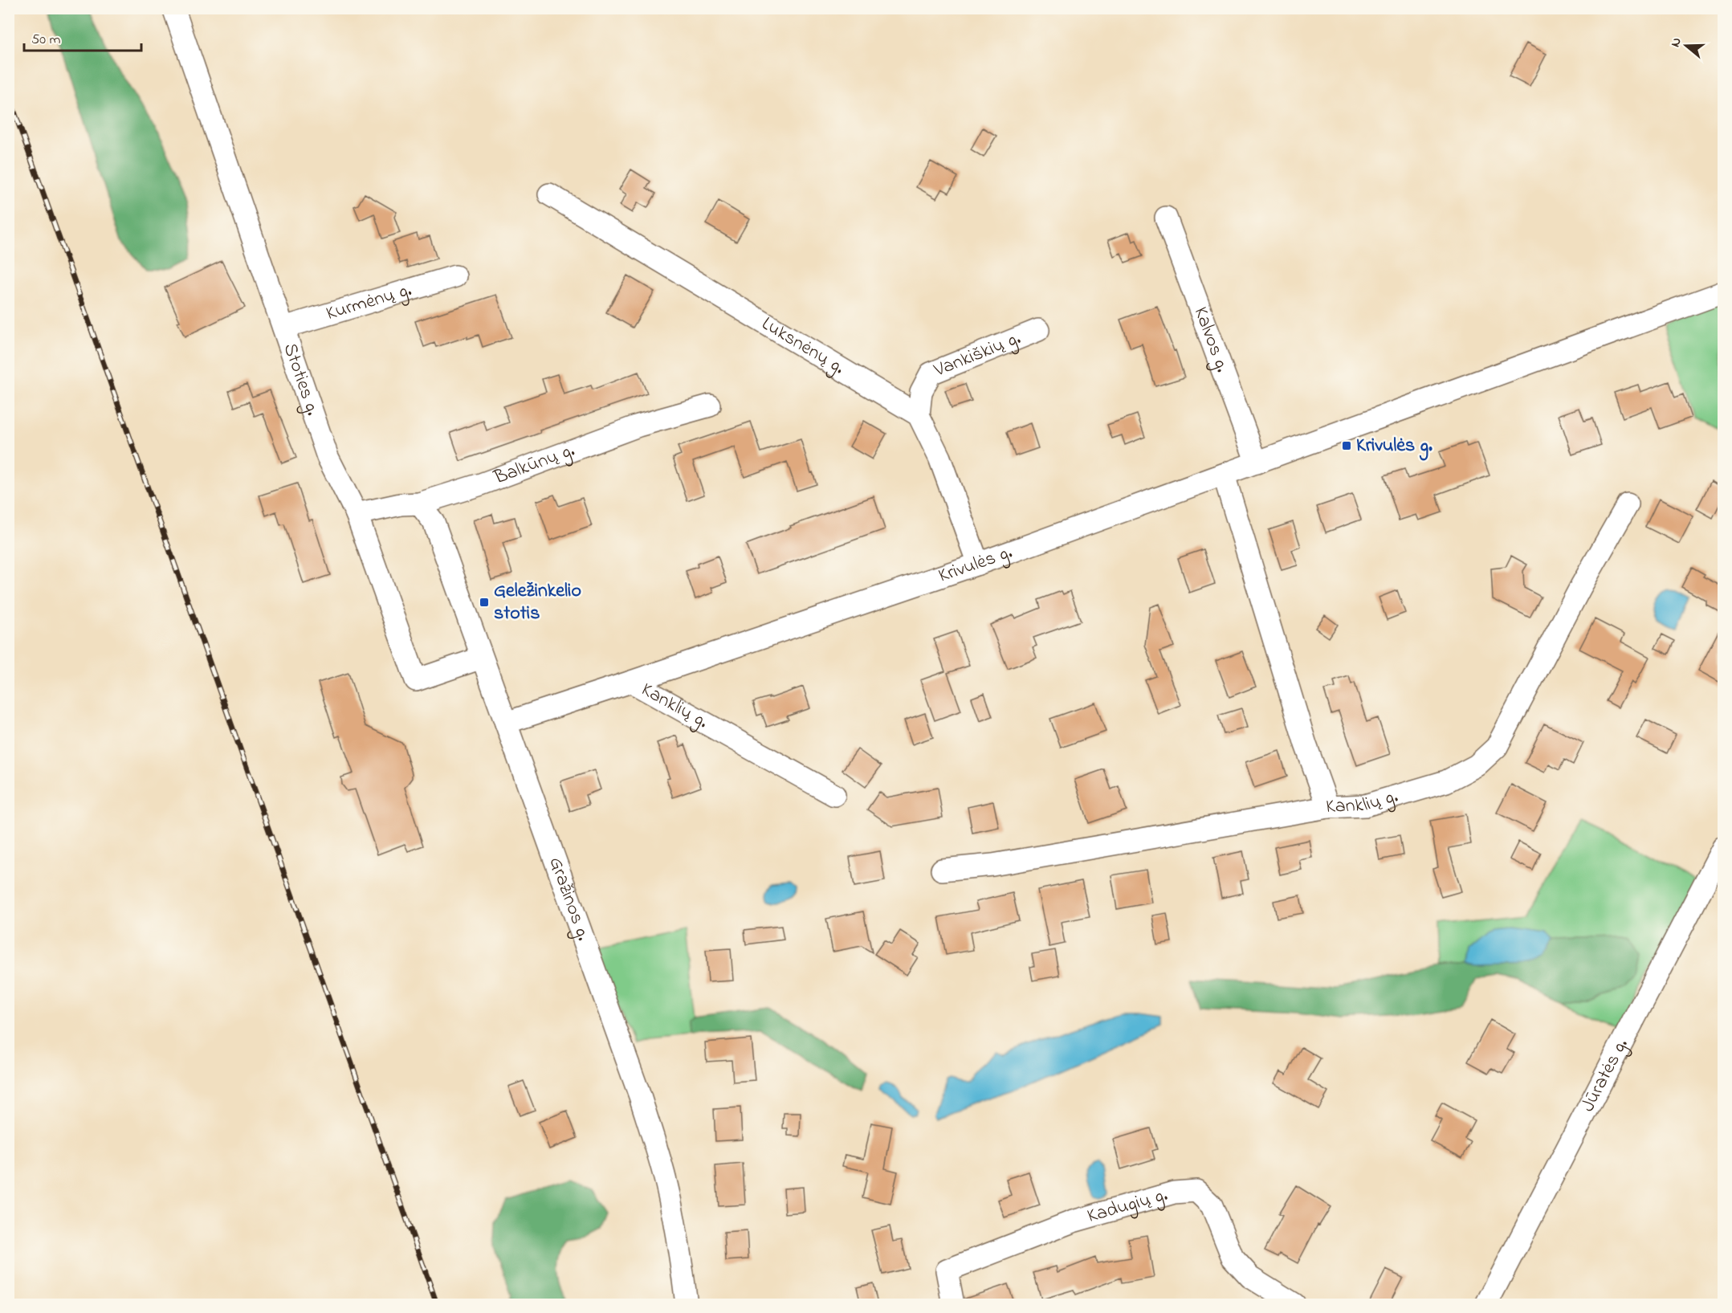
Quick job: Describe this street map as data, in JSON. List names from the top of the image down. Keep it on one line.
{"streets":{"street":["Kurmėnų g.","Kalvos g.","Luksnėnų g.","Vankiškių g.","Stoties g.","Balkūnų g.","Krivulės g.","Kanklių g.","Gražinos g.","Jūratės g.","Kadugių g."]},"crossings":[["Kurmėnų g.","Stoties g."],["Kalvos g.","Krivulės g."],["Luksnėnų g.","Vankiškių g."],["Stoties g.","Balkūnų g."],["Stoties g.","Gražinos g."],["Balkūnų g.","Gražinos g."],["Krivulės g.","Kanklių g."],["Kanklių g.","Gražinos g."]],"places":{"transit":["Krivulės g.","Geležinkelio stotis"]},"scale_bar":"50 m","north":"left"}
